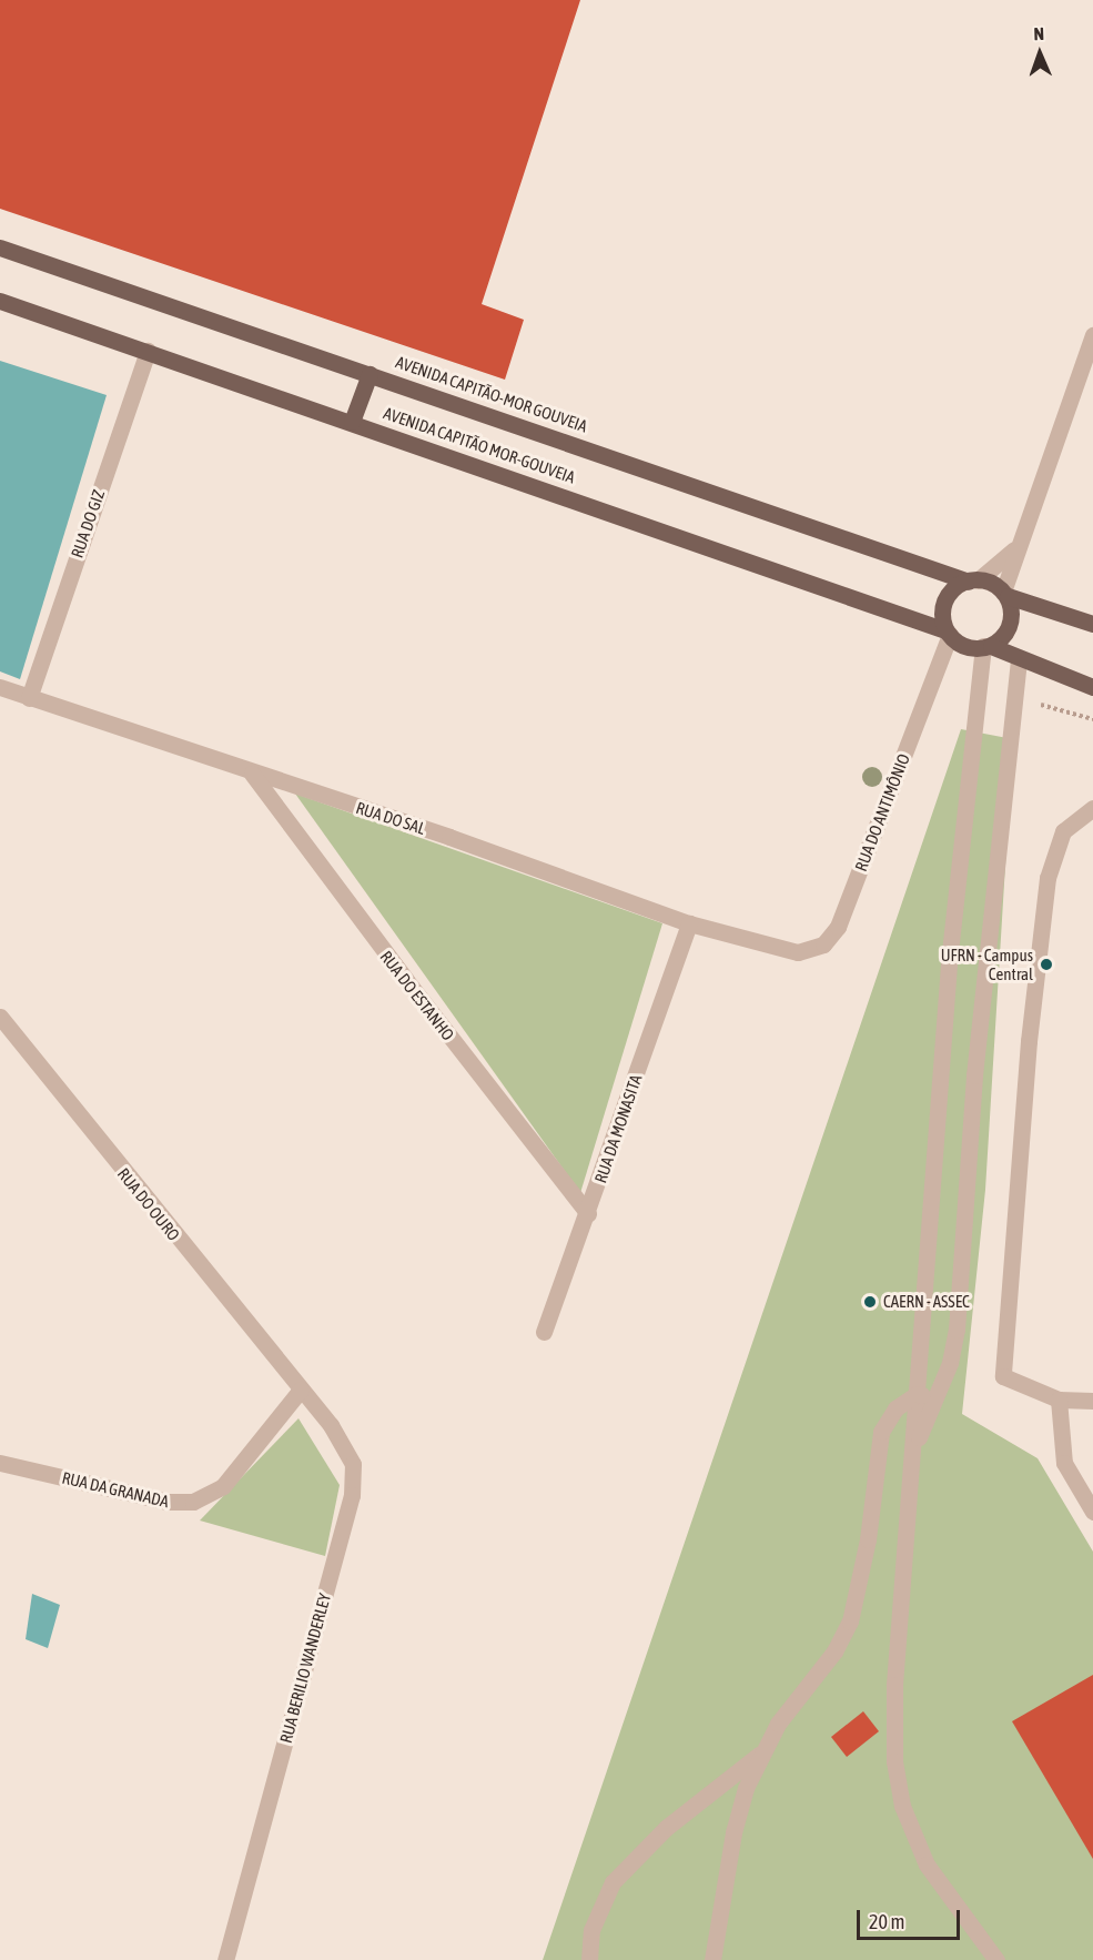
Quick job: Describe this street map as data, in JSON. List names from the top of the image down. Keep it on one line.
{"streets":{"main road":["AVENIDA CAPITÃO-MOR GOUVEIA","AVENIDA CAPITÃO MOR-GOUVEIA"],"street":["RUA DO GIZ","RUA DO ANTIMÔNIO","RUA DO SAL","RUA DO ESTANHO","RUA DA MONASITA","RUA DO OURO","RUA DA GRANADA","RUA BERILIO WANDERLEY"]},"crossings":[["AVENIDA CAPITÃO-MOR GOUVEIA","AVENIDA CAPITÃO MOR-GOUVEIA"],["AVENIDA CAPITÃO-MOR GOUVEIA","RUA DO ANTIMÔNIO"],["AVENIDA CAPITÃO MOR-GOUVEIA","RUA DO GIZ"],["AVENIDA CAPITÃO MOR-GOUVEIA","RUA DO ANTIMÔNIO"],["RUA DO GIZ","RUA DO SAL"],["RUA DO ANTIMÔNIO","RUA DO SAL"],["RUA DO SAL","RUA DO ESTANHO"],["RUA DO SAL","RUA DA MONASITA"],["RUA DO ESTANHO","RUA DA MONASITA"],["RUA DO OURO","RUA DA GRANADA"],["RUA DO OURO","RUA BERILIO WANDERLEY"],["RUA DA GRANADA","RUA BERILIO WANDERLEY"]],"places":["UFRN - Campus Central","CAERN - ASSEC"],"scale_bar":"20 m","north":"top"}
